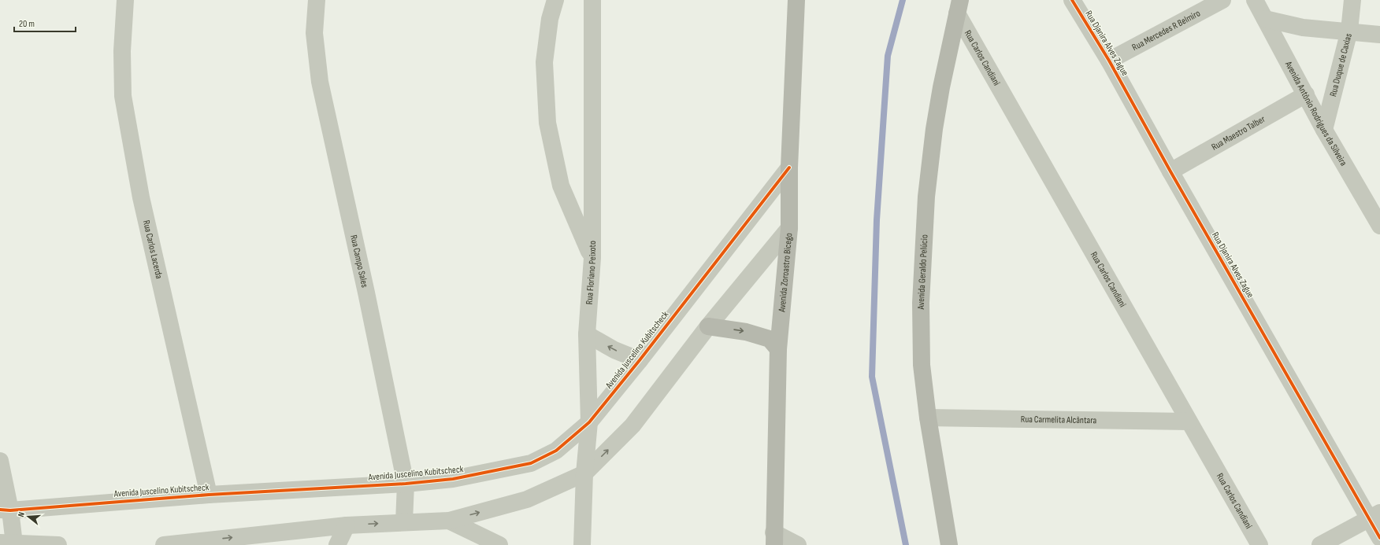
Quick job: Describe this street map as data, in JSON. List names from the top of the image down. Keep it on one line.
{"streets":{"street":["Rua Mercedes R Belmiro","Rua Djanira Alves Zague","Rua Carlos Candiani","Rua Duque de Caxias","Avenida Antônio Rodrigues da Silveira","Rua Maestro Talber","Rua Carlos Lacerda","Rua Campo Sales","Avenida Geraldo Pelúcio","Rua Floriano Peixoto","Avenida Zoroastro Bicego","Avenida Juscelino Kubitscheck","Rua Carmelita Alcântara"]},"crossings":[["Rua Mercedes R Belmiro","Rua Djanira Alves Zague"],["Rua Djanira Alves Zague","Rua Maestro Talber"],["Rua Carlos Candiani","Avenida Geraldo Pelúcio"],["Rua Carlos Candiani","Rua Carmelita Alcântara"],["Rua Duque de Caxias","Avenida Antônio Rodrigues da Silveira"],["Avenida Antônio Rodrigues da Silveira","Rua Maestro Talber"],["Rua Carlos Lacerda","Avenida Juscelino Kubitscheck"],["Rua Campo Sales","Avenida Juscelino Kubitscheck"],["Avenida Geraldo Pelúcio","Rua Carmelita Alcântara"],["Rua Floriano Peixoto","Avenida Juscelino Kubitscheck"],["Avenida Zoroastro Bicego","Avenida Juscelino Kubitscheck"]],"scale_bar":"20 m","north":"left"}
